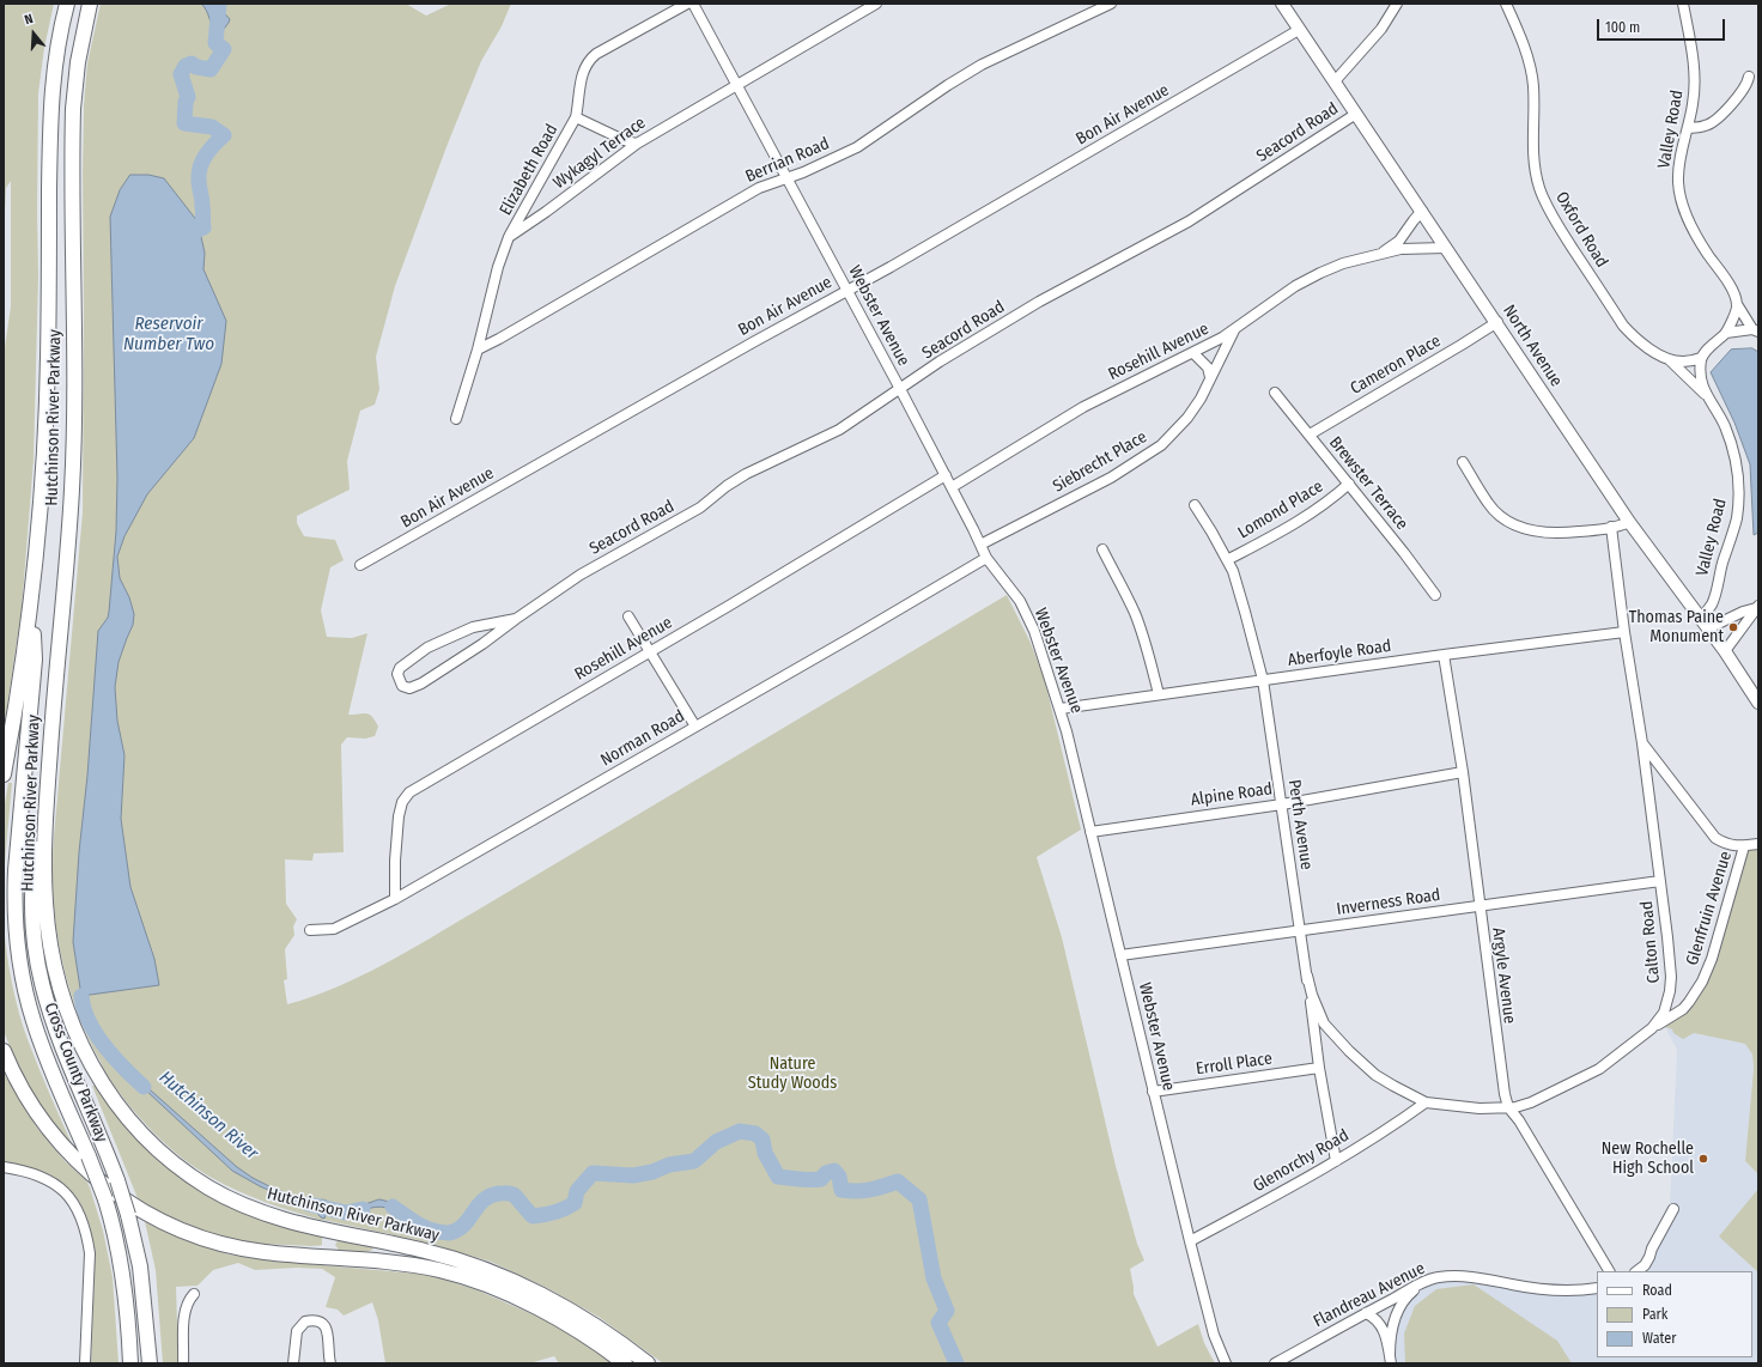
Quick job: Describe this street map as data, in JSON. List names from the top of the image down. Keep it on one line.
{"streets":{"highway":["Hutchinson River Parkway","Cross County Parkway"],"main road":["North Avenue"],"street":["Bon Air Avenue","Valley Road","Seacord Road","Wykagyl Terrace","Berrian Road","Elizabeth Road","Oxford Road","Webster Avenue","Rosehill Avenue","Cameron Place","Siebrecht Place","Brewster Terrace","Lomond Place","Aberfoyle Road","Norman Road","Alpine Road","Perth Avenue","Inverness Road","Glenfruin Avenue","Calton Road","Argyle Avenue","Erroll Place","Glenorchy Road","Flandreau Avenue"]},"crossings":[["Bon Air Avenue","Webster Avenue"],["Bon Air Avenue","North Avenue"],["Valley Road","North Avenue"],["Seacord Road","Webster Avenue"],["Seacord Road","North Avenue"],["Wykagyl Terrace","Elizabeth Road"],["Wykagyl Terrace","Webster Avenue"],["Berrian Road","Webster Avenue"],["Webster Avenue","Rosehill Avenue"],["Webster Avenue","Siebrecht Place"],["Webster Avenue","Aberfoyle Road"],["Webster Avenue","Norman Road"],["Webster Avenue","Alpine Road"],["Webster Avenue","Inverness Road"],["Webster Avenue","Erroll Place"],["Webster Avenue","Glenorchy Road"],["North Avenue","Rosehill Avenue"],["North Avenue","Cameron Place"],["Rosehill Avenue","Siebrecht Place"],["Rosehill Avenue","Norman Road"],["Cameron Place","Brewster Terrace"],["Hutchinson River Parkway","Cross County Parkway"],["Brewster Terrace","Lomond Place"],["Lomond Place","Perth Avenue"],["Aberfoyle Road","Perth Avenue"],["Aberfoyle Road","Calton Road"],["Aberfoyle Road","Argyle Avenue"],["Alpine Road","Perth Avenue"],["Alpine Road","Argyle Avenue"],["Perth Avenue","Inverness Road"],["Perth Avenue","Calton Road"],["Perth Avenue","Erroll Place"],["Perth Avenue","Glenorchy Road"],["Inverness Road","Calton Road"],["Inverness Road","Argyle Avenue"],["Glenfruin Avenue","Calton Road"],["Calton Road","Argyle Avenue"],["Calton Road","Glenorchy Road"]],"water":["Reservoir Number Two","Hutchinson River"],"parks":["Nature Study Woods"],"places":["Thomas Paine Monument","New Rochelle High School"],"legend":["Road","Park","Water"],"scale_bar":"100 m","north":"top"}
